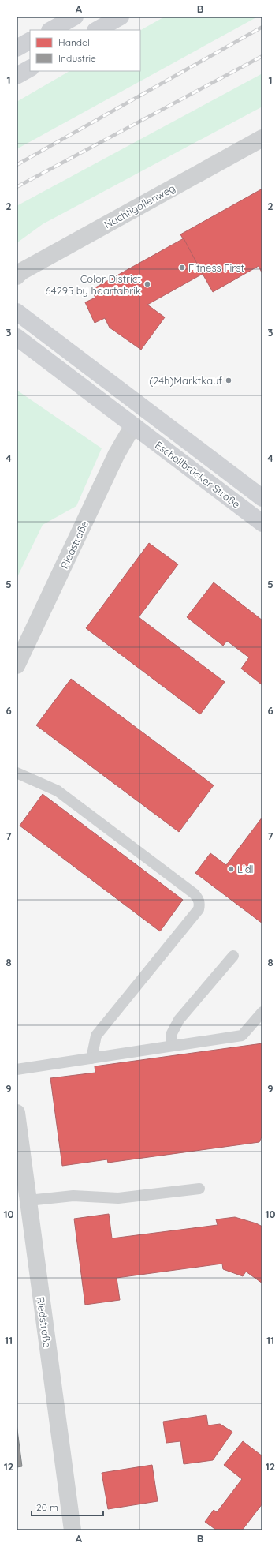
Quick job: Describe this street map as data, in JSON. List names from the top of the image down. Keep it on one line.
{"streets":{"main road":["Eschollbrücker Straße"],"street":["Nachtigallenweg","Riedstraße"]},"crossings":[["Eschollbrücker Straße","Riedstraße"]],"places":["Fitness First","Color District 64295 by haarfabrik","(24h)Marktkauf","Lidl"],"legend":["Handel","Industrie"],"scale_bar":"20 m","grid":{"columns":["A","B"],"rows":["1","2","3","4","5","6","7","8","9","10","11","12"]}}
